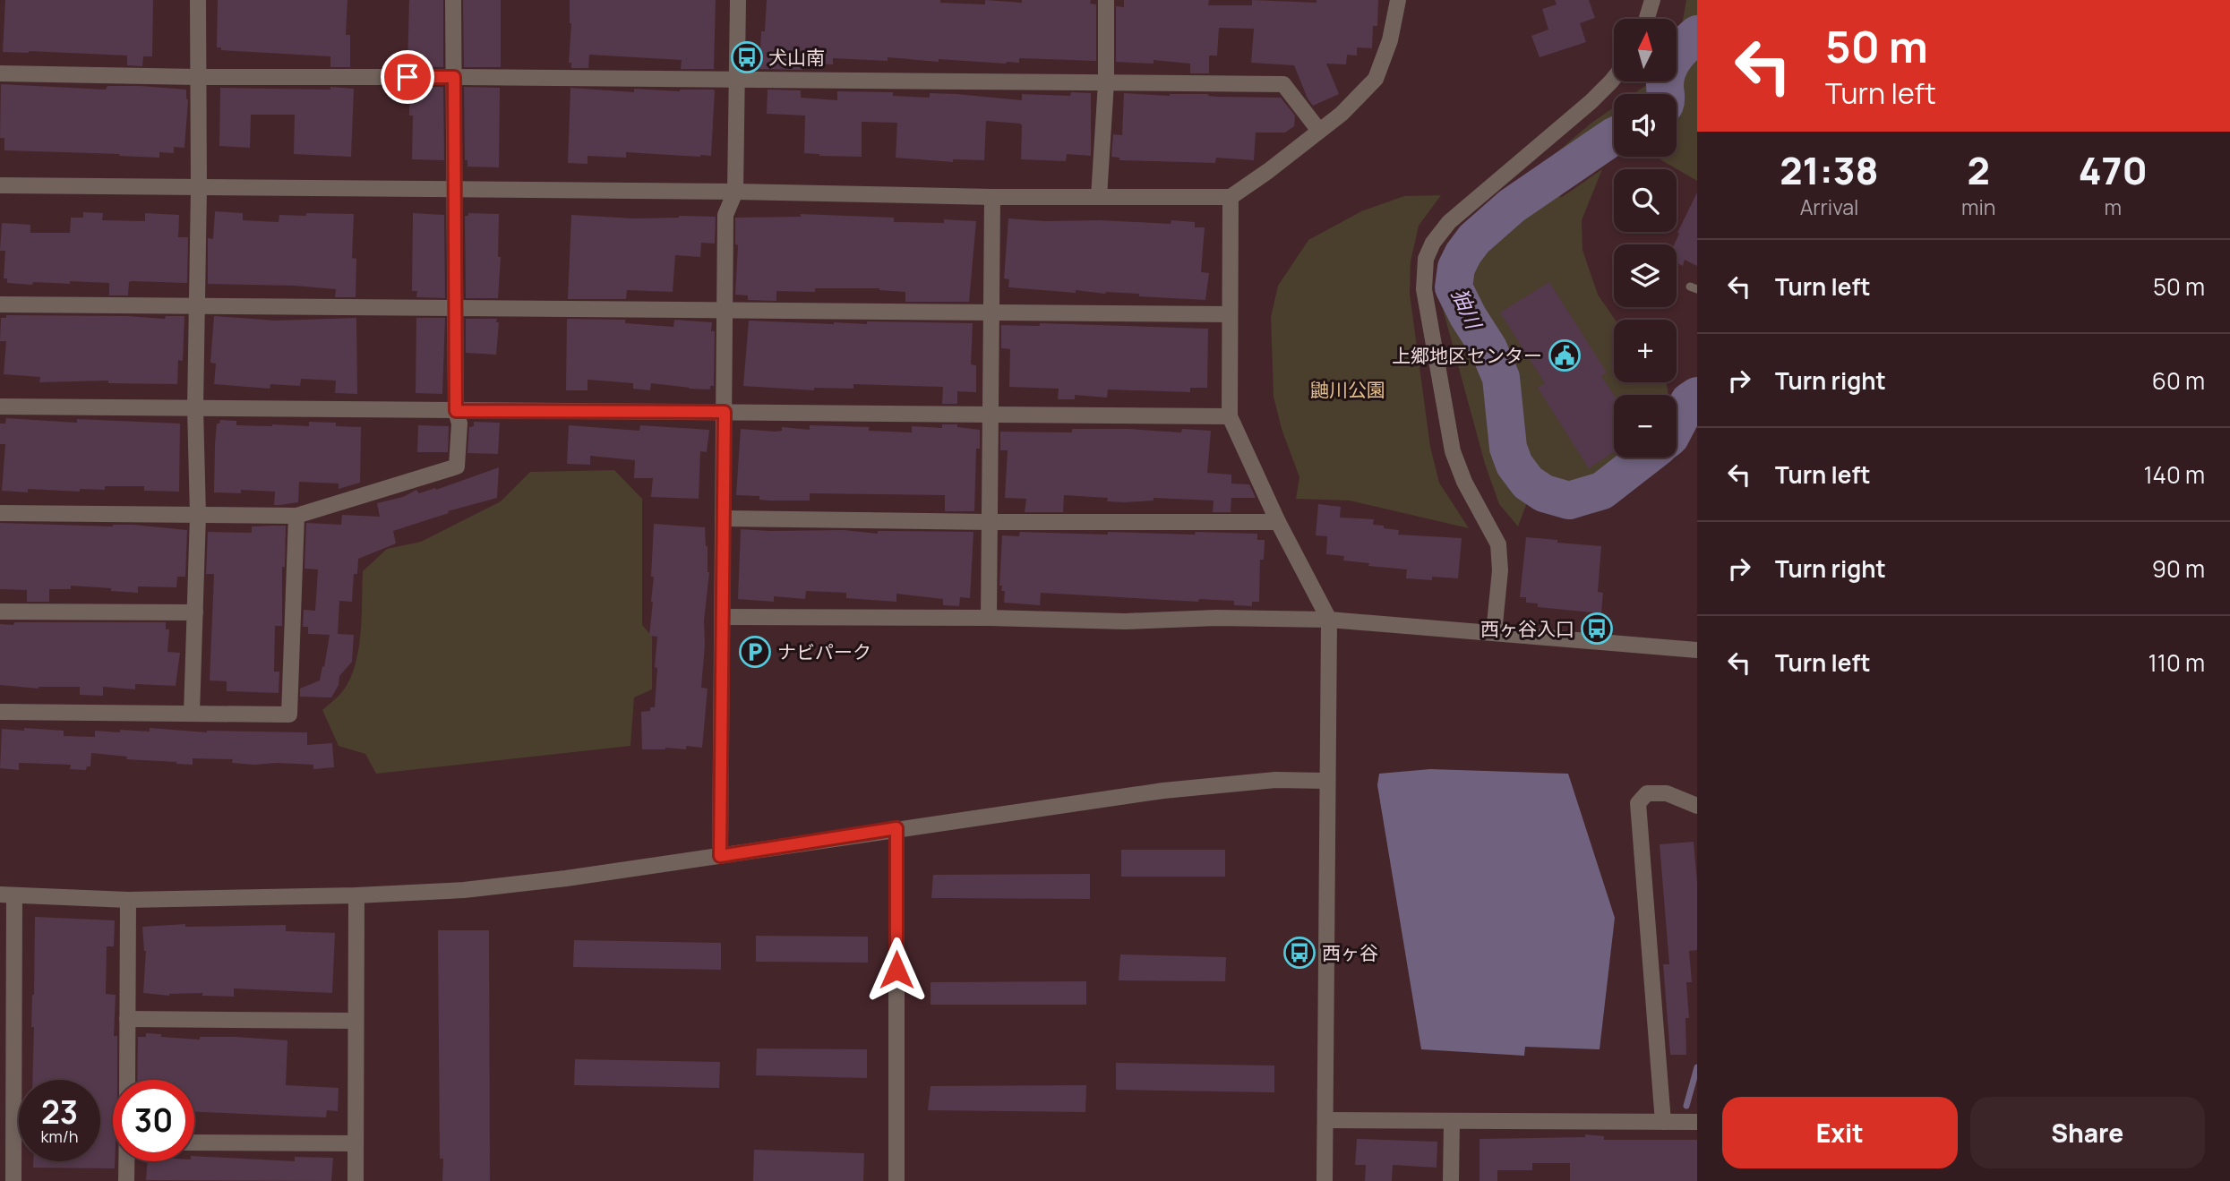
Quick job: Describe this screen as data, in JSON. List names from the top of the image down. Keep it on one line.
{"water":["㹨川"],"parks":["鼬川公園"],"places":{"bus stop":["犬山南","西ヶ谷入口","西ヶ谷"],"public building":["上郷地区センター"],"parking":["ナビパーク"]},"north":"top","page":{"turn":["50 m","Turn left"],"map_buttons":["+","−"],"eta":["21:38","Arrival","2","min","470","m"],"list":[{"name":"Turn left","value":"50 m"},{"name":"Turn right","value":"60 m"},{"name":"Turn left","value":"140 m"},{"name":"Turn right","value":"90 m"},{"name":"Turn left","value":"110 m"}],"speed":"23 km/h","limit":"30","buttons":["Exit","Share"]}}
